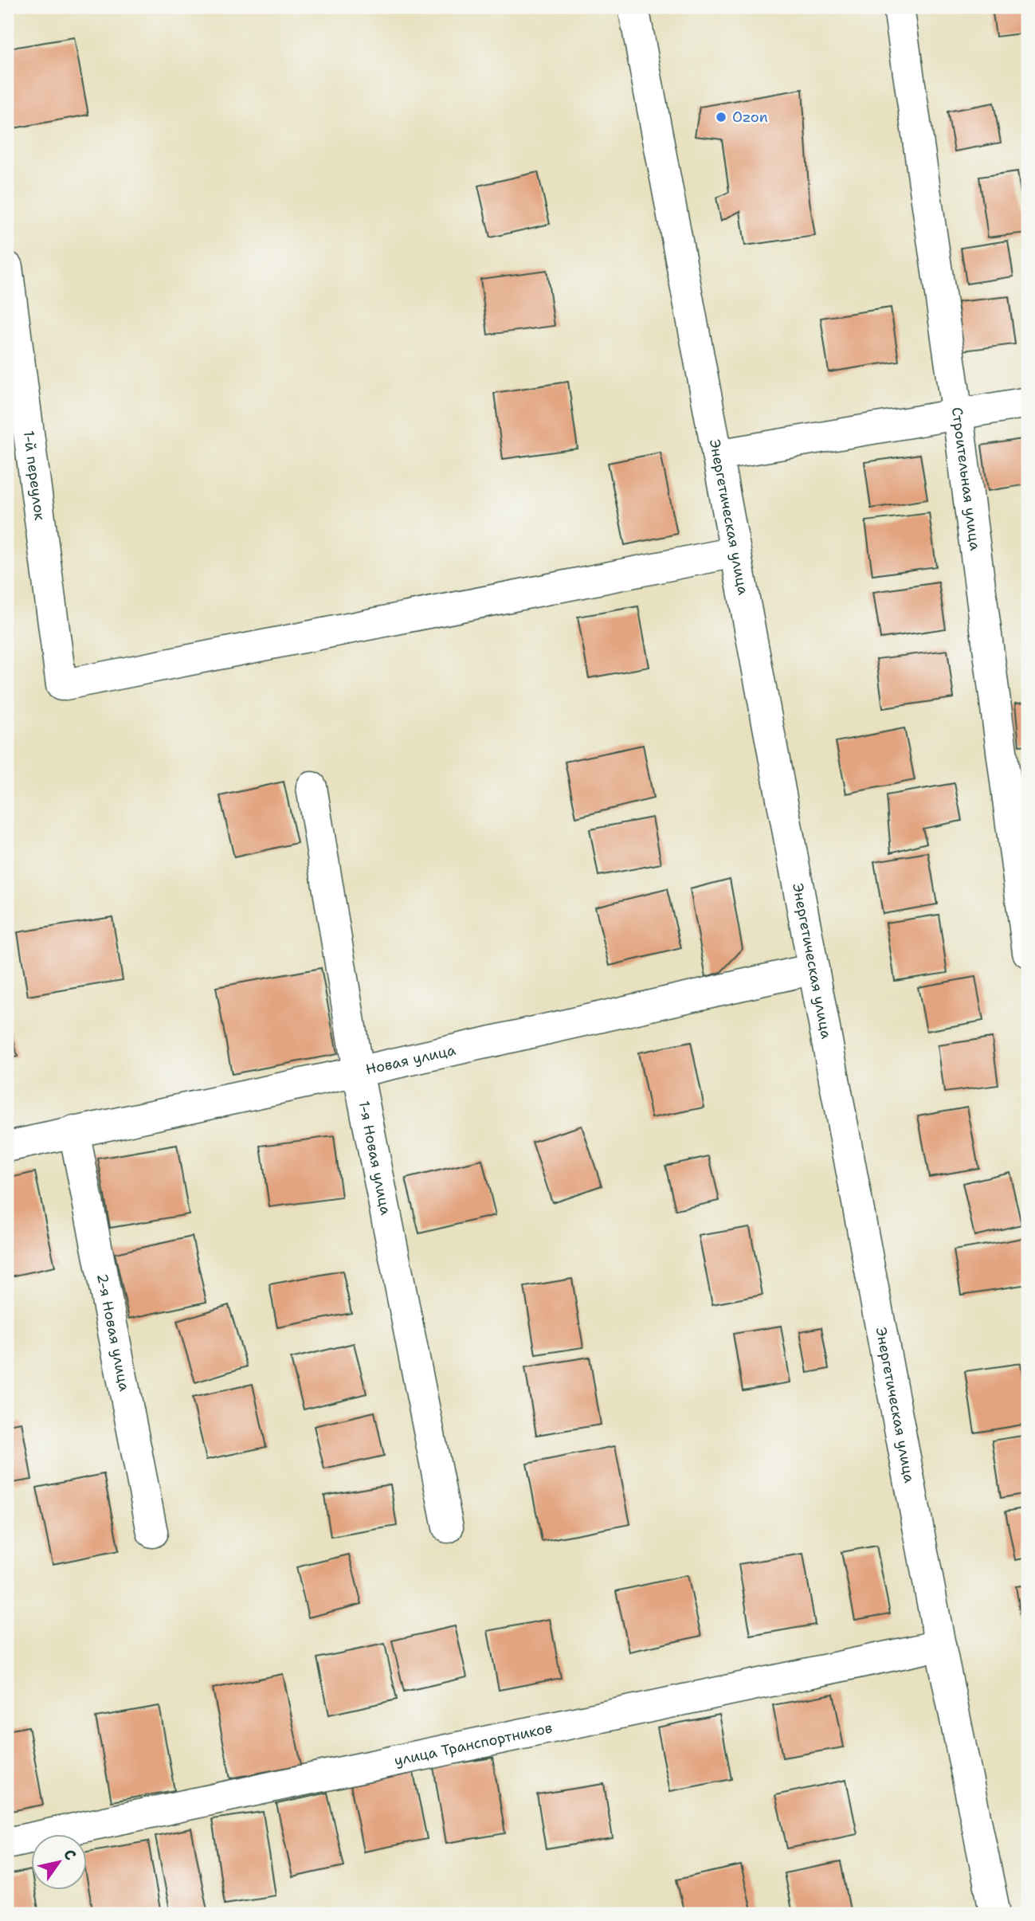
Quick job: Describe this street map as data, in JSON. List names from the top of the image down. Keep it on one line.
{"streets":{"street":["1-й переулок","Строительная улица","Энергетическая улица","Новая улица","1-я Новая улица","2-я Новая улица","улица Транспортников"]},"crossings":[["1-й переулок","Энергетическая улица"],["Энергетическая улица","Новая улица"],["Энергетическая улица","улица Транспортников"],["Новая улица","1-я Новая улица"],["Новая улица","2-я Новая улица"]],"places":["Ozon"],"north":"top right"}
